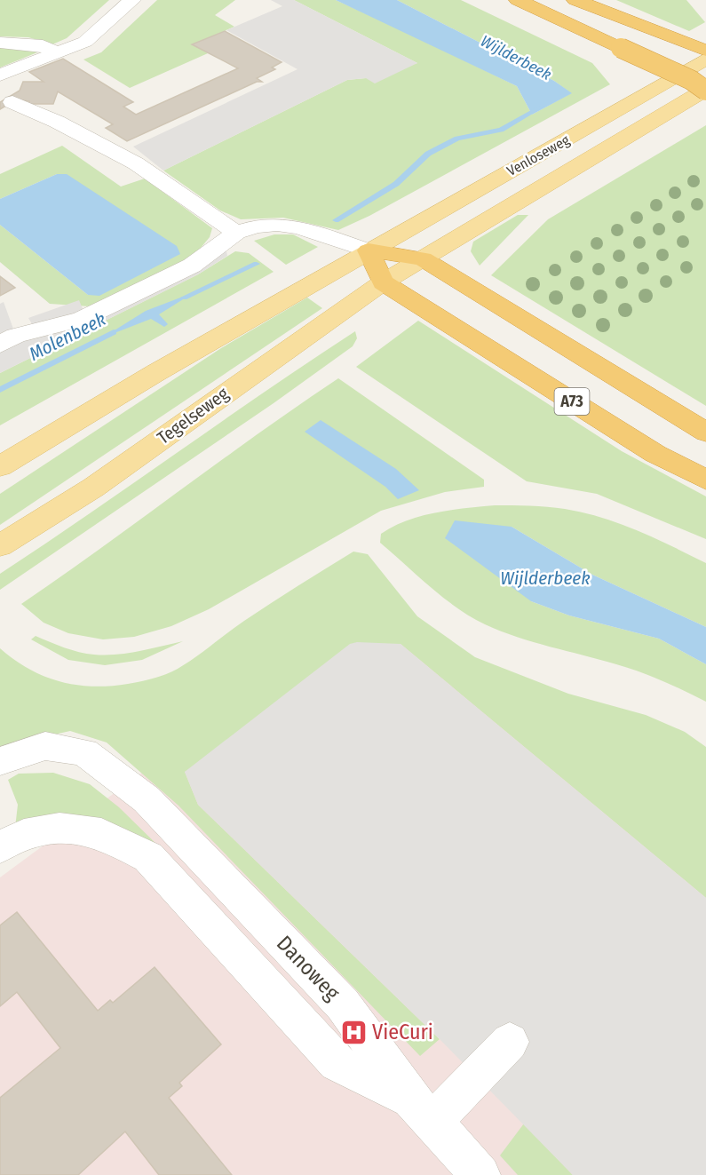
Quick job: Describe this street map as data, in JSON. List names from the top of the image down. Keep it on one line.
{"streets":{"highway":["A73"],"main road":["Venloseweg","Tegelseweg"],"lane":["Danoweg"]},"crossings":[["Venloseweg","A73"],["Venloseweg","Tegelseweg"],["A73","Tegelseweg"]],"water":["Wijlderbeek","Molenbeek"],"places":{"hospital":["VieCuri"]}}
